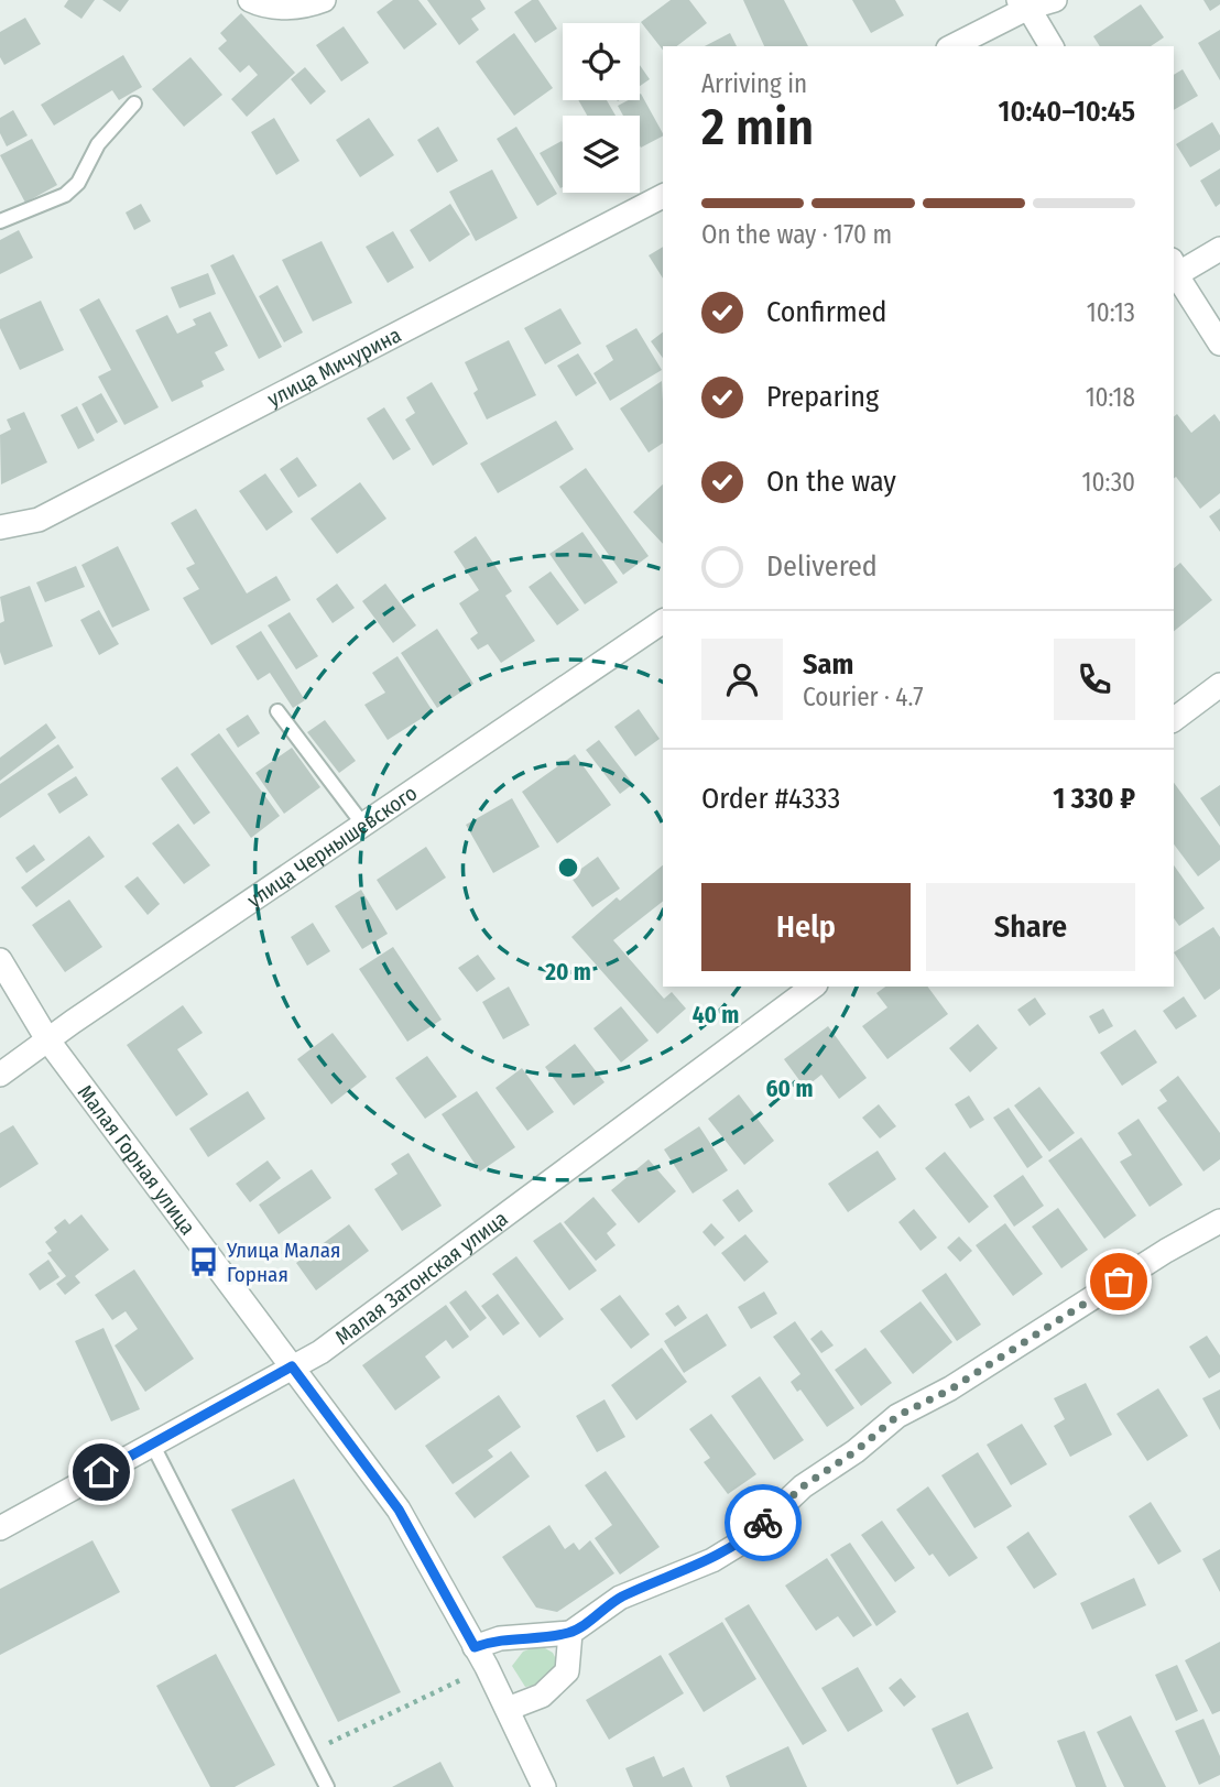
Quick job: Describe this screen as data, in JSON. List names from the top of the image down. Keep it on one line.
{"streets":{"street":["улица Мичурина","улица Чернышевского","Малая Горная улица","Малая Затонская улица"]},"crossings":[["улица Чернышевского","Малая Горная улица"],["Малая Горная улица","Малая Затонская улица"]],"places":{"bus stop":["Улица Малая Горная"]},"page":{"heading":["2 min","Arriving in","10:40–10:45"],"panel":["Sam","Courier · 4.7","Order #4333","1 330 ₽"],"bar":"On the way · 170 m","list":[["Confirmed","10:13"],["Preparing","10:18"],["On the way","10:30"],"Delivered"],"buttons":["Help","Share"]},"rings":["20 m","40 m","60 m"]}
